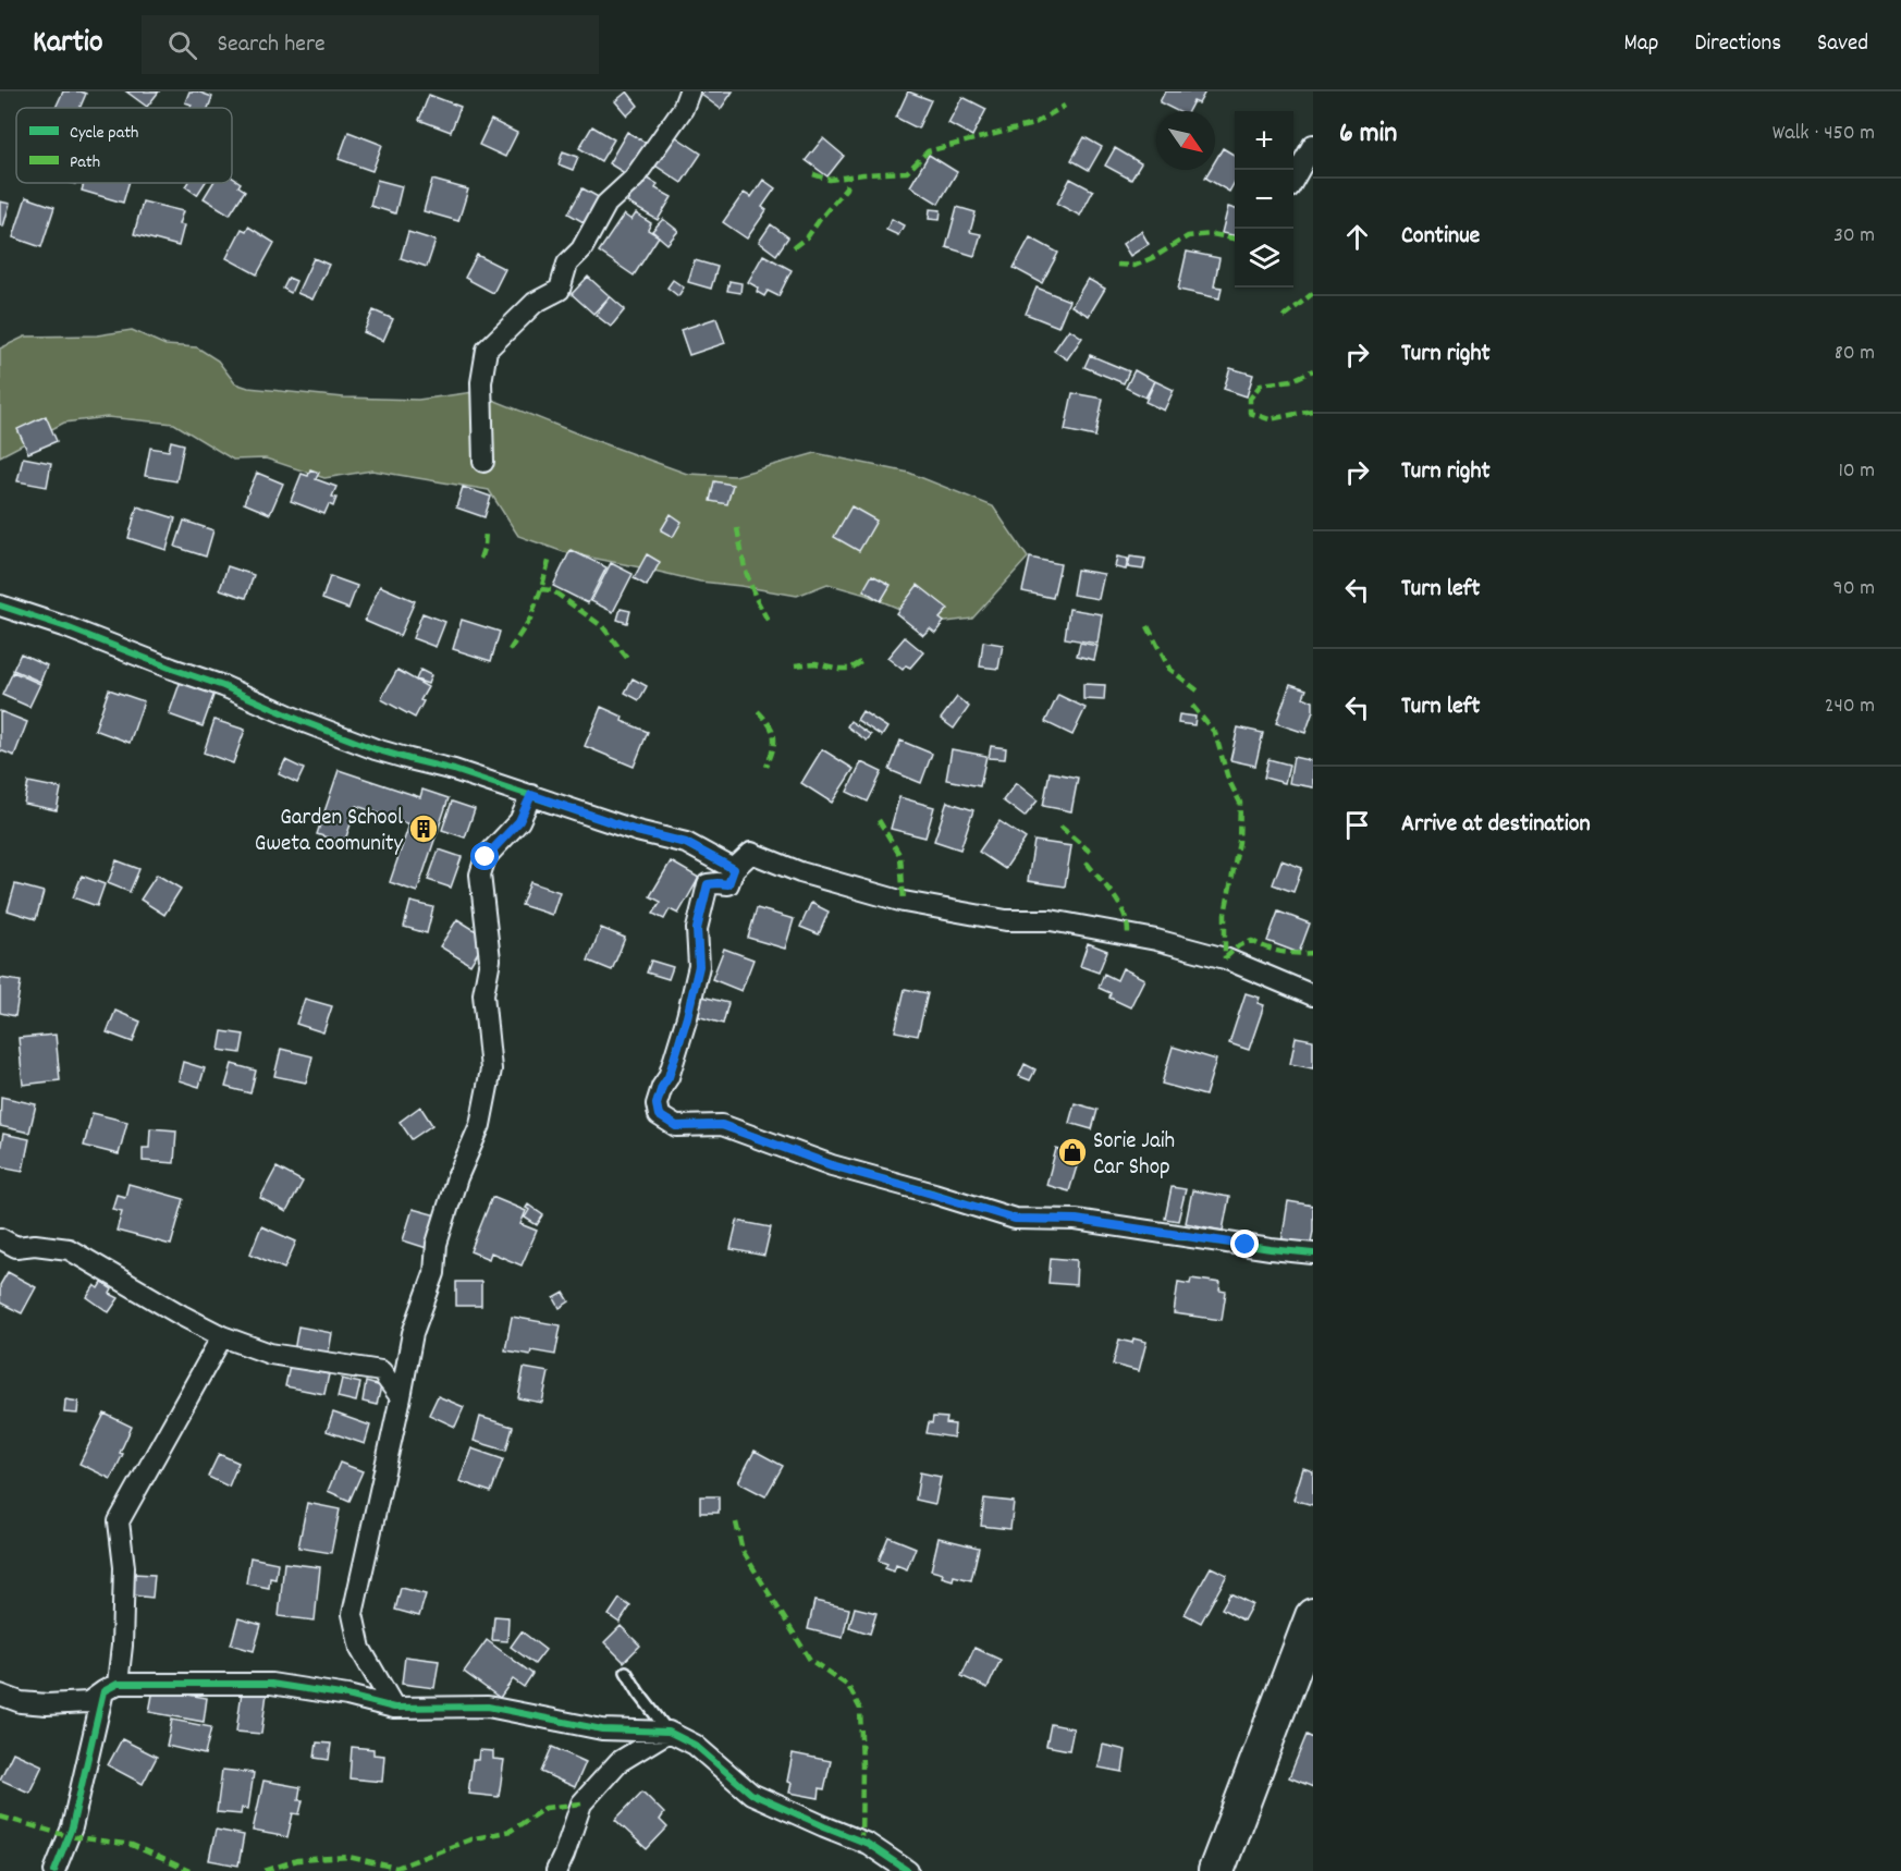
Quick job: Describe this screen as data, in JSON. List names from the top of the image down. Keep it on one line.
{"places":{"building":["Garden School Gweta coomunity"],"shop":["Sorie Jaih Car Shop"]},"legend":["Cycle path","Path"],"north":"bottom right","page":{"header":"Kartio","search":"Search here","nav":["Map","Directions","Saved"],"heading":["6 min","Walk · 450 m"],"map_buttons":["+","−"],"list":[["Continue","30 m"],["Turn right","80 m"],["Turn right","10 m"],["Turn left","90 m"],["Turn left","240 m"],"Arrive at destination"]}}
